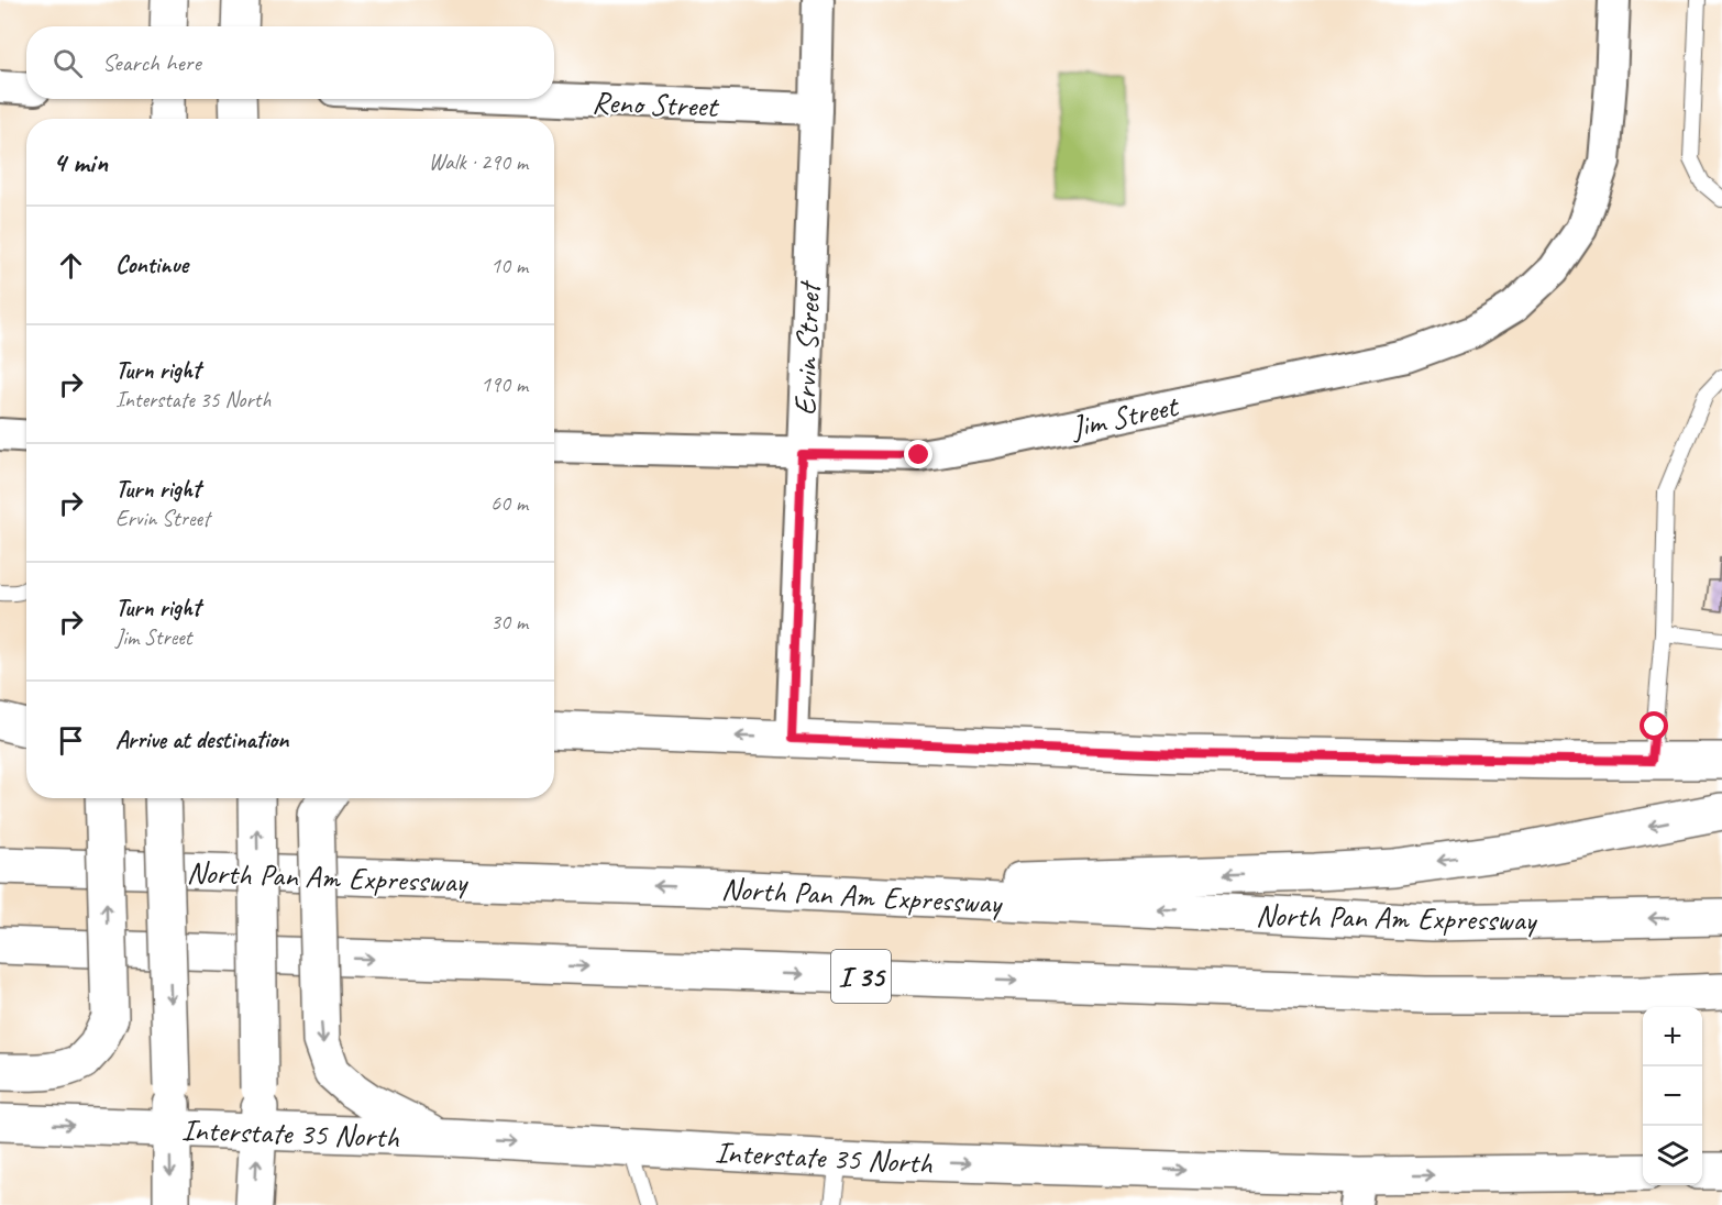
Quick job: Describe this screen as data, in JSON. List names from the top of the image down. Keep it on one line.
{"streets":{"main road":["North Pan Am Expressway","I 35","Interstate 35 North"],"street":["Reno Street","Ervin Street","Jim Street"]},"crossings":[["Reno Street","Ervin Street"],["Ervin Street","Jim Street"]],"page":{"search":"Search here","heading":["4 min","Walk · 290 m"],"list":[["Continue","10 m"],["Turn right","Interstate 35 North","190 m"],["Turn right","Ervin Street","60 m"],["Turn right","Jim Street","30 m"],"Arrive at destination"],"map_buttons":["+","−"]}}
